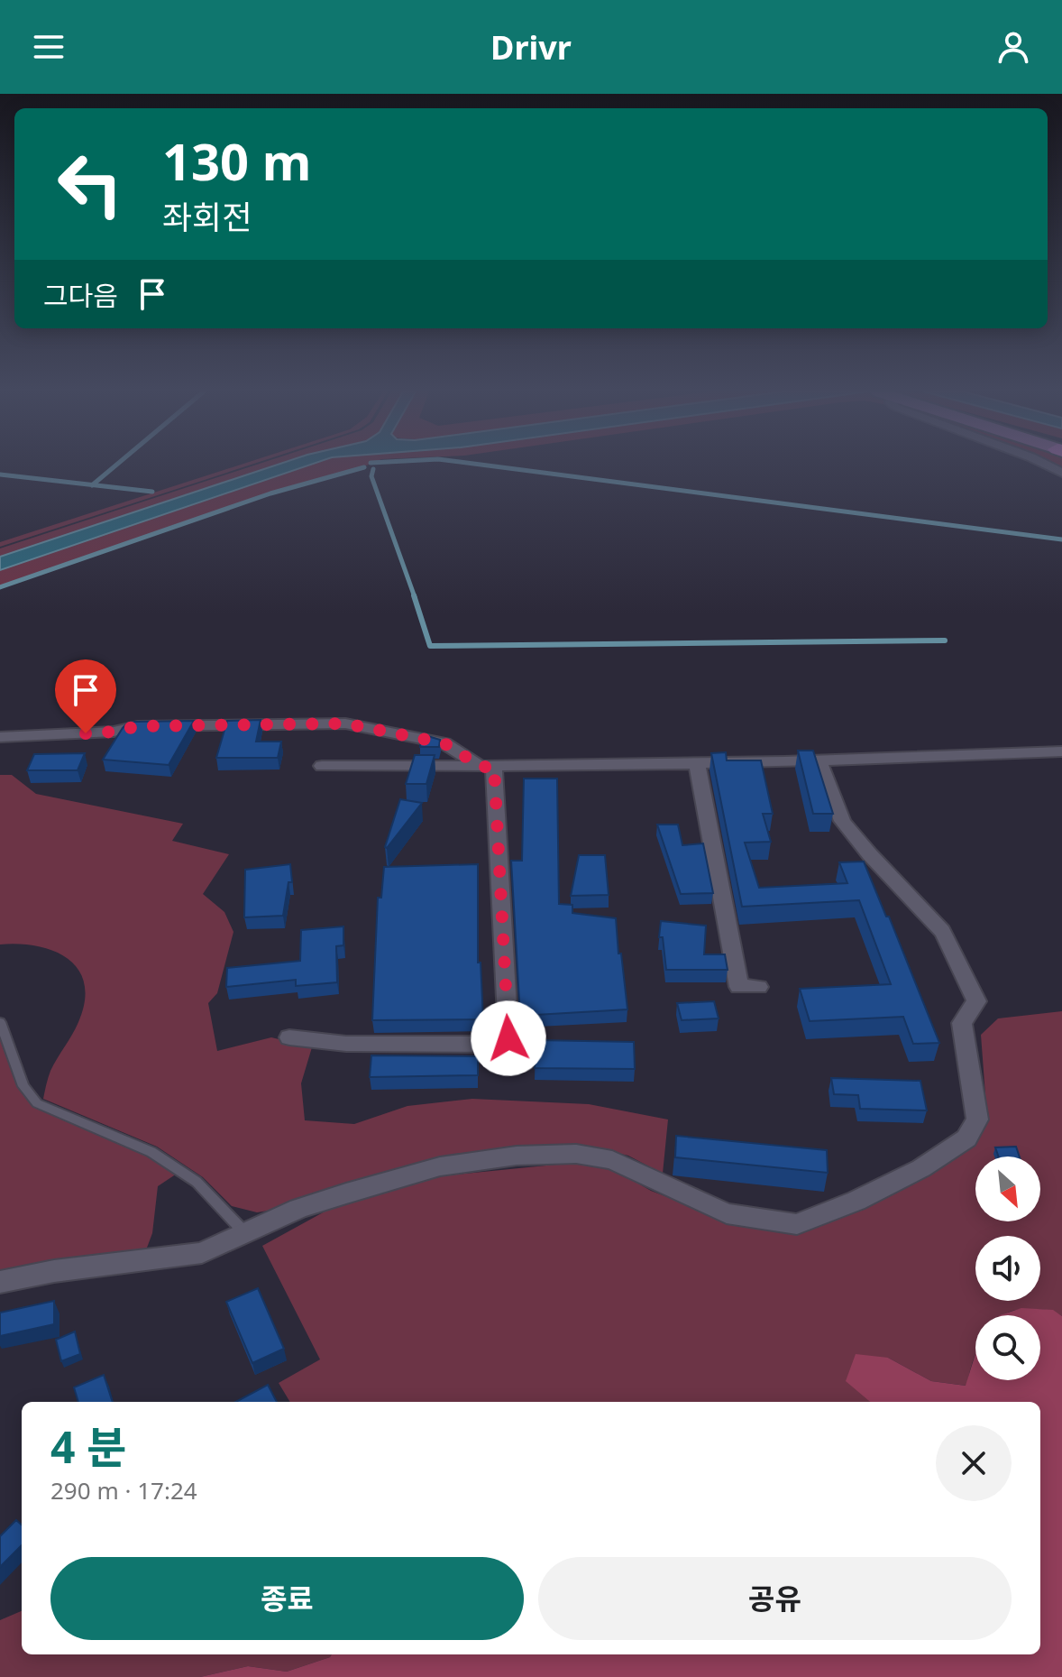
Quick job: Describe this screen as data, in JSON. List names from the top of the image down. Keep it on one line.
{"north":"bottom right","page":{"header":"Drivr","turn":["130 m","좌회전"],"then":"그다음","heading":["4 분","290 m · 17:24"],"buttons":["종료","공유"]}}
